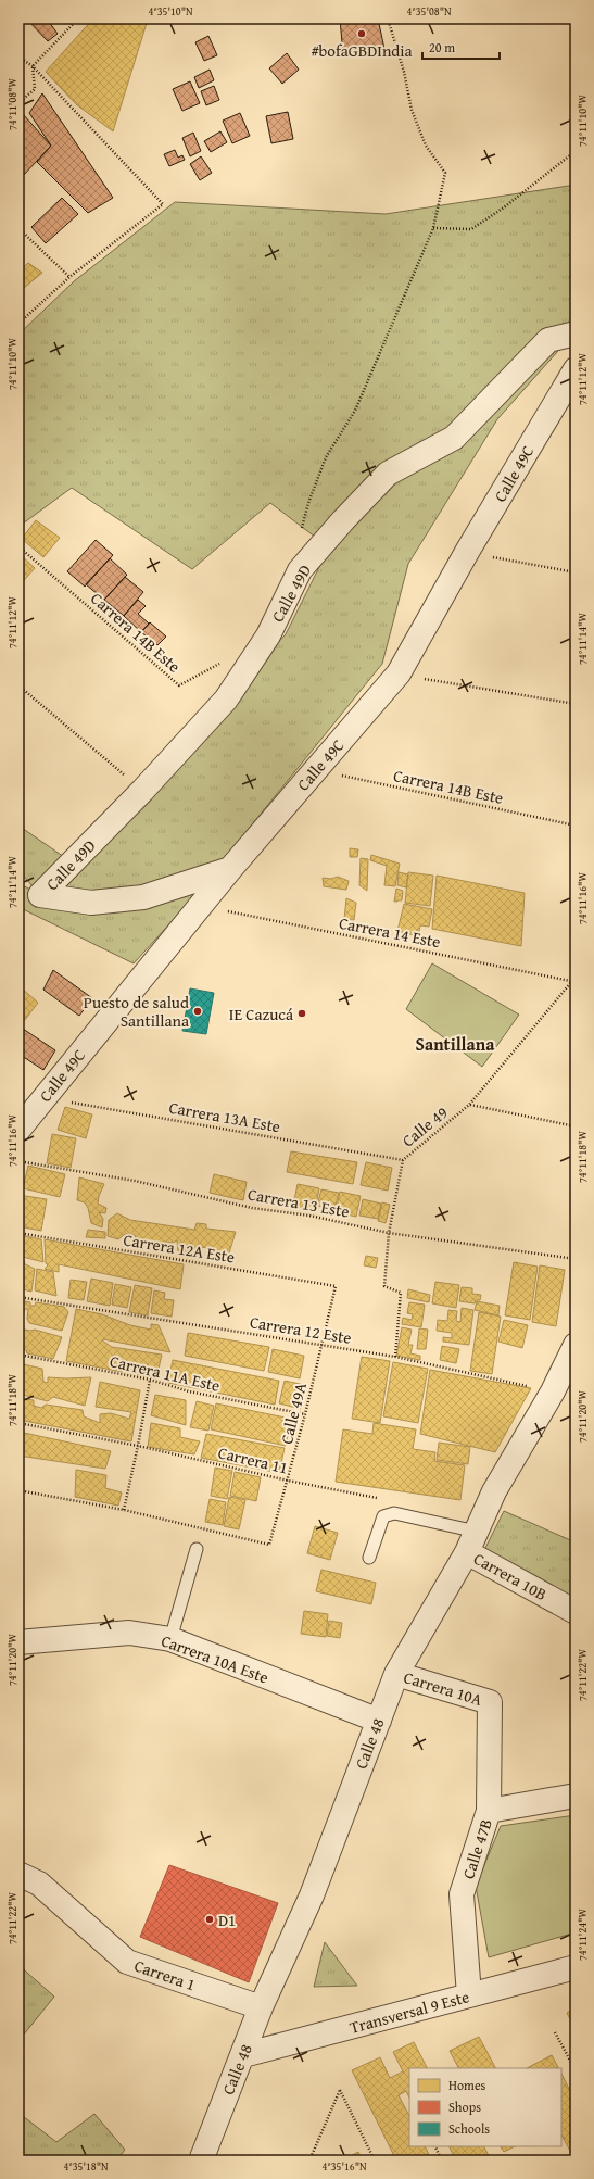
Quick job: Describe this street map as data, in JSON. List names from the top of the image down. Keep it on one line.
{"streets":{"street":["Calle 49C","Calle 49D","Carrera 10B","Carrera 10A Este","Carrera 10A","Calle 48","Calle 47B","Carrera 1","Transversal 9 Este"],"path":["Carrera 14B Este","Carrera 14 Este","Carrera 13A Este","Calle 49","Carrera 13 Este","Carrera 12A Este","Carrera 12 Este","Carrera 11A Este","Calle 49A","Carrera 11"]},"crossings":[["Calle 49C","Calle 49D"],["Calle 49C","Carrera 14B Este"],["Calle 49C","Carrera 14 Este"],["Calle 49C","Carrera 13A Este"],["Carrera 14 Este","Calle 49"],["Carrera 13A Este","Calle 49"],["Calle 49","Carrera 13 Este"],["Calle 49","Carrera 12 Este"],["Carrera 12A Este","Calle 49A"],["Carrera 12 Este","Calle 49A"],["Carrera 12 Este","Calle 48"],["Carrera 11A Este","Calle 49A"],["Calle 49A","Carrera 11"],["Carrera 10B","Calle 48"],["Carrera 10A Este","Calle 48"],["Carrera 10A","Calle 48"],["Carrera 10A","Calle 47B"],["Calle 48","Carrera 1"],["Calle 48","Transversal 9 Este"],["Calle 47B","Transversal 9 Este"]],"districts":["Santillana"],"places":["#bofaGBDIndia","Puesto de salud Santillana","IE Cazucá","D1"],"legend":["Homes","Shops","Schools"],"scale_bar":"20 m","coordinates":["4°35'10\"N","4°35'08\"N","74°11'08\"W","74°11'10\"W","74°11'12\"W","74°11'14\"W","74°11'16\"W","74°11'18\"W","74°11'20\"W","74°11'22\"W","74°11'24\"W","4°35'18\"N","4°35'16\"N"]}
